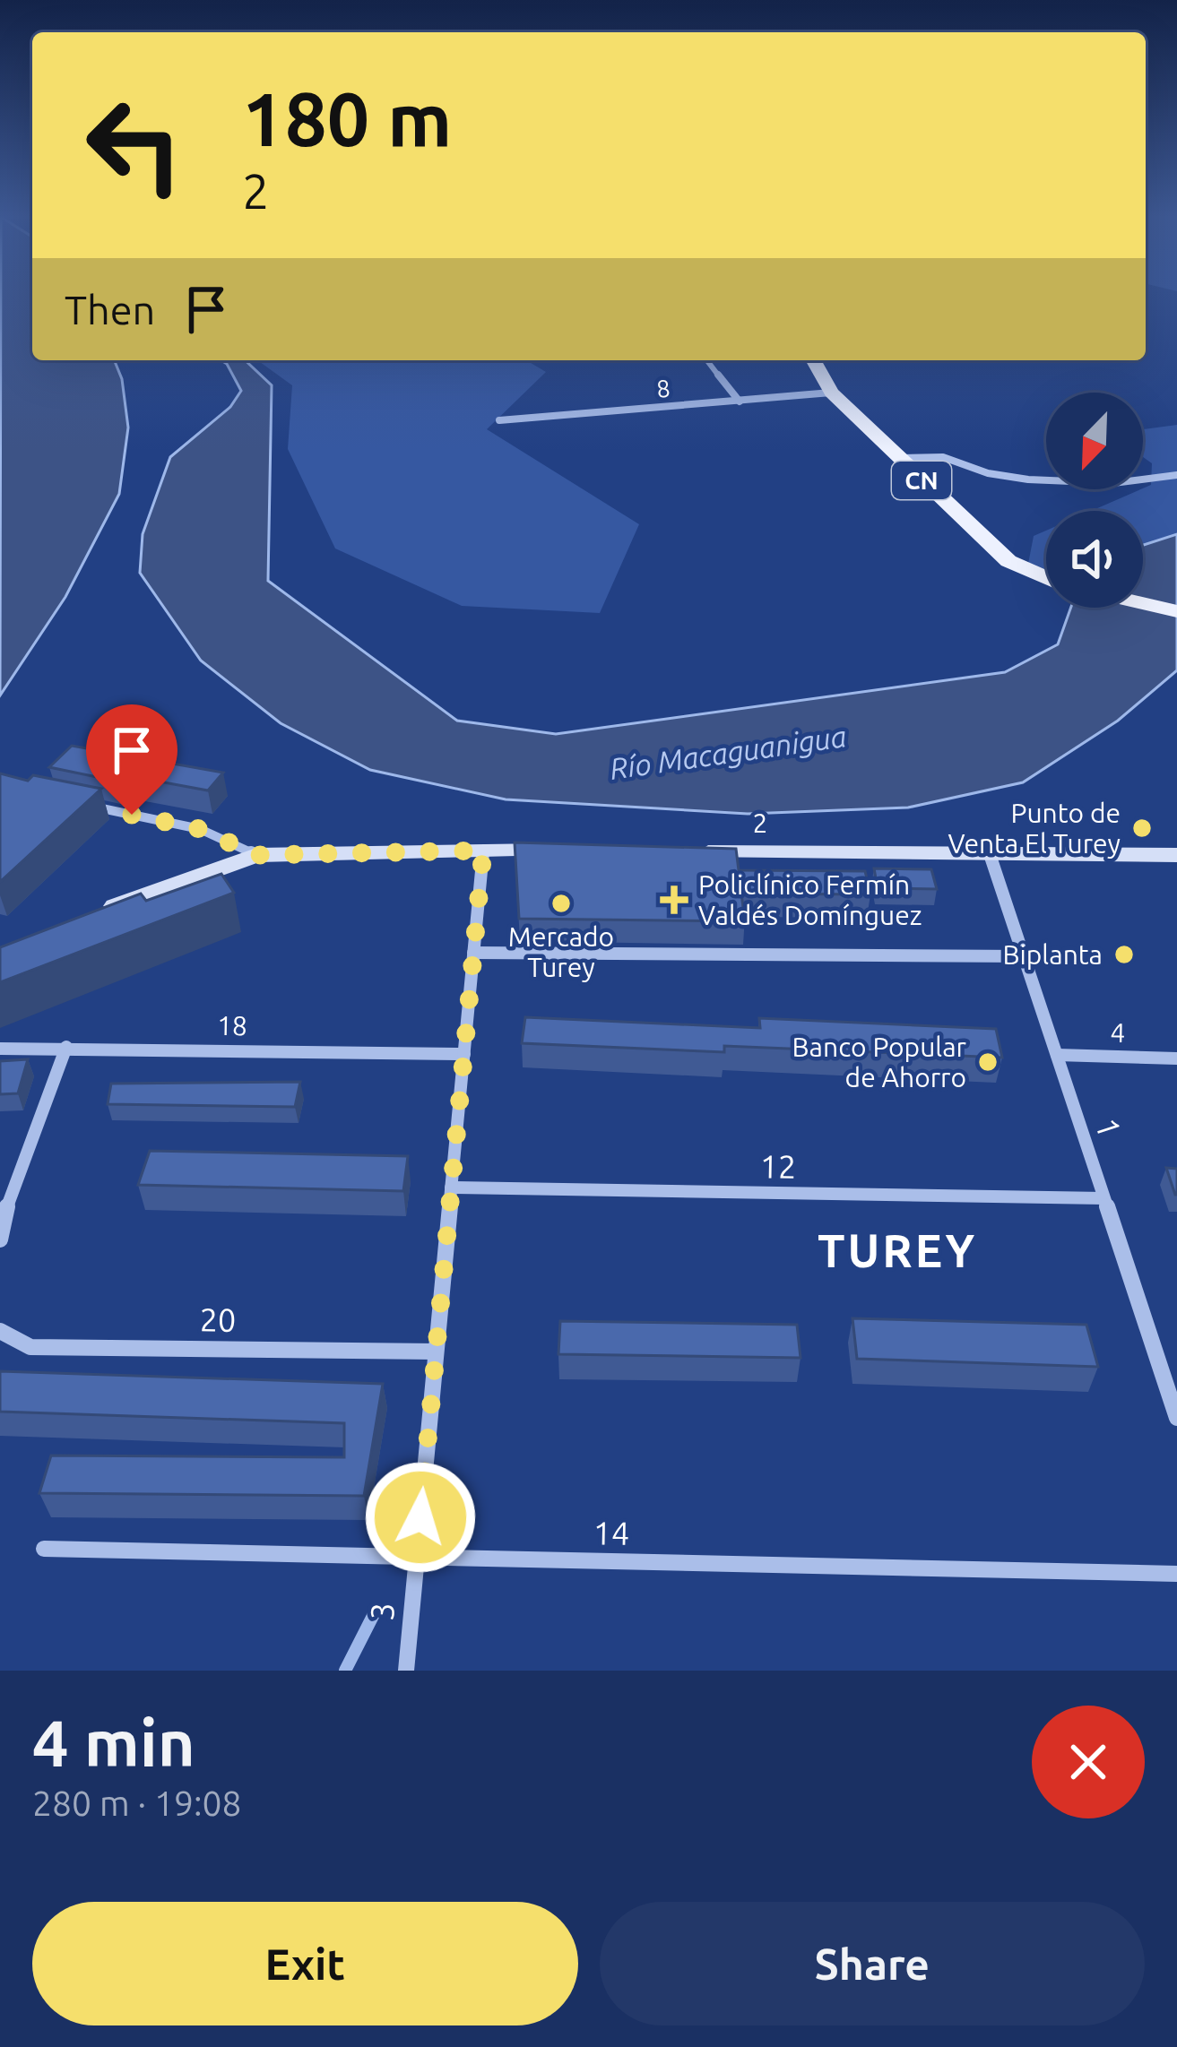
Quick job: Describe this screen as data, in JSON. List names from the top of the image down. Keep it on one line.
{"streets":{"main road":["CN","2"],"street":["8","18","4","1","12","20","14","3"]},"crossings":[["8","CN"],["2","1"],["18","3"],["4","1"],["1","12"],["12","3"],["20","3"],["14","3"]],"districts":["TUREY"],"water":["Río Macaguanigua"],"places":{"other":["Punto de Venta El Turey","Mercado Turey","Biplanta","Banco Popular de Ahorro"],"health":["Policlínico Fermín Valdés Domínguez"]},"north":"bottom left","page":{"turn":["180 m","2"],"then":"Then","heading":["4 min","280 m · 19:08"],"buttons":["Exit","Share"]}}
